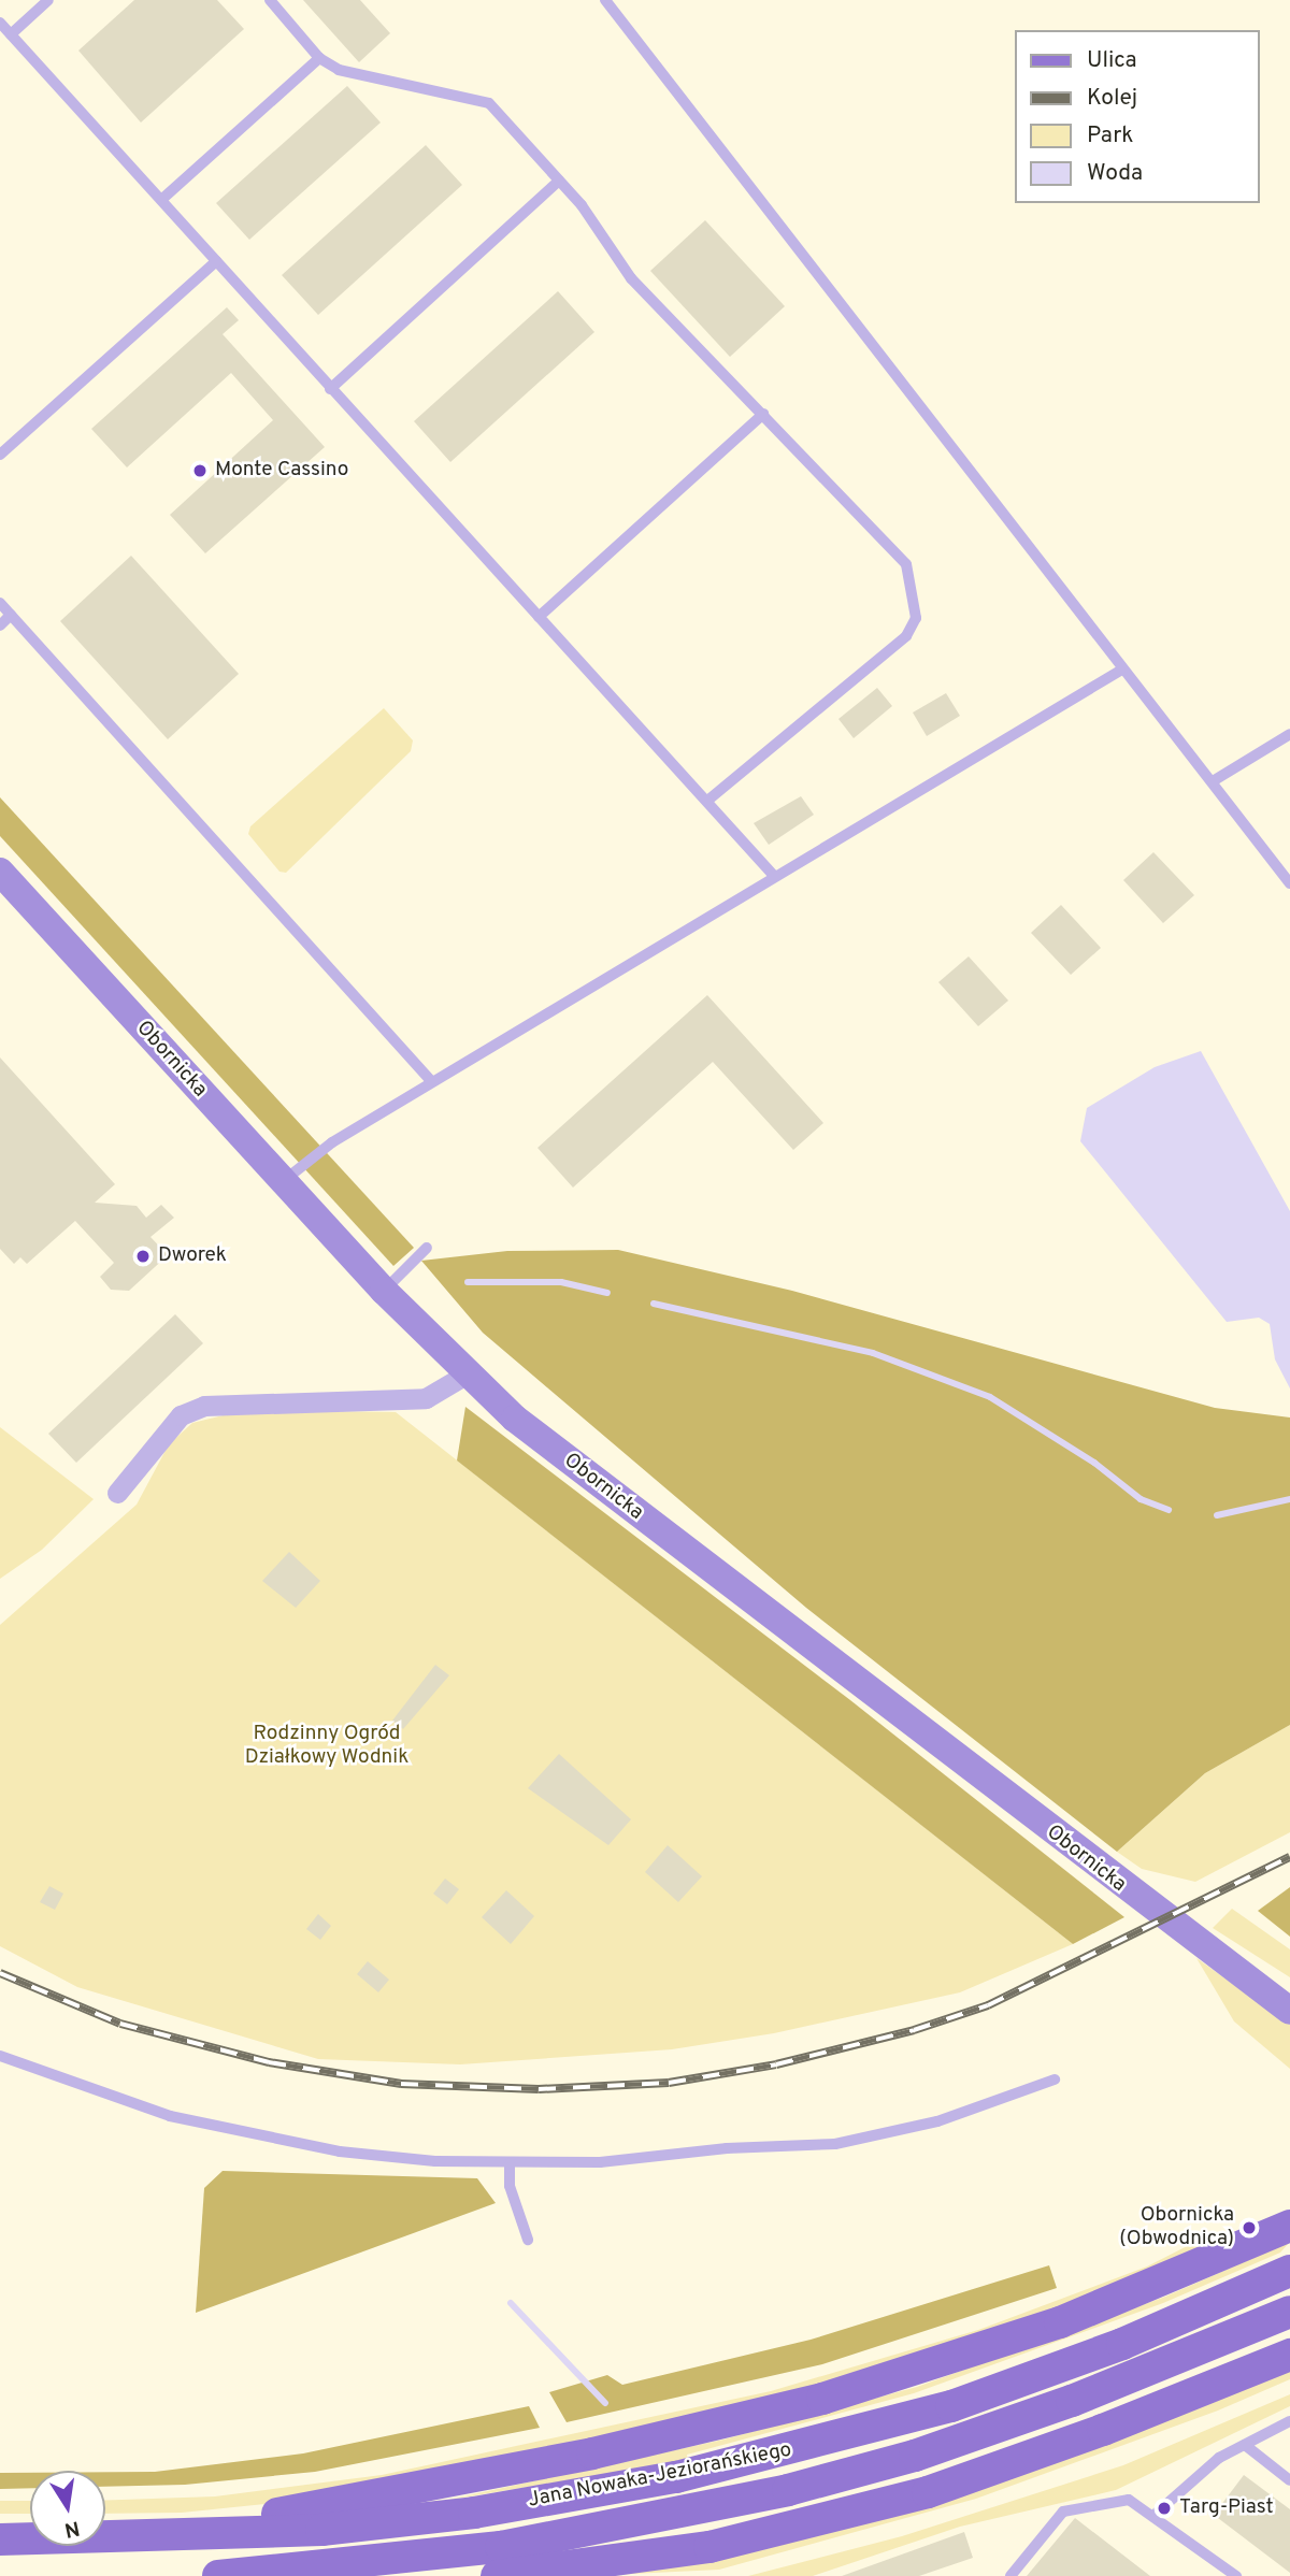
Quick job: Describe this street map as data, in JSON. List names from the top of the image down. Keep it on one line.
{"streets":{"main road":["Obornicka","Jana Nowaka-Jeziorańskiego"]},"parks":["Rodzinny Ogród Działkowy Wodnik"],"places":["Monte Cassino","Dworek","Obornicka (Obwodnica)","Targ-Piast"],"legend":["Ulica","Kolej","Park","Woda"],"north":"bottom"}
